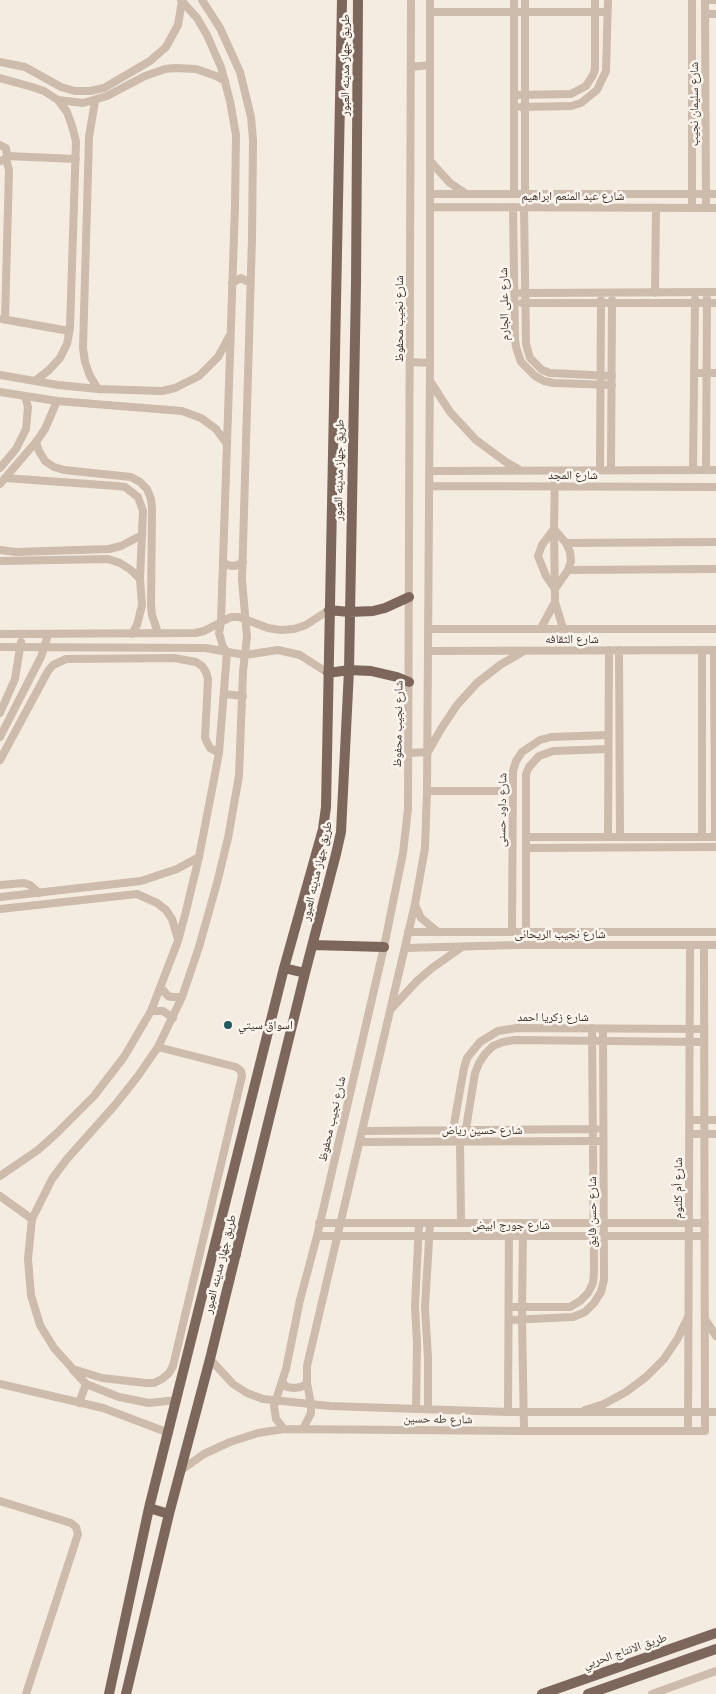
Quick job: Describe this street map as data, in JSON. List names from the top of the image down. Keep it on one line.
{"streets":{"main road":["طريق جهاز مدينه العبور","طريق الانتاج الحربي"],"street":["شارع سليمان نجيب","شارع عبد المنعم ابراهيم","شارع على الجارم","شارع نجيب محفوظ","شارع المجد","شارع الثقافه","شارع داود حسنى","شارع نجيب الريحانى","شارع زكريا احمد","شارع حسين رياض","شارع أم كلثوم","شارع حسن فايق","شارع جورج ابيض","شارع طه حسين"]},"crossings":[["طريق جهاز مدينه العبور","شارع طه حسين"],["شارع سليمان نجيب","شارع عبد المنعم ابراهيم"],["شارع عبد المنعم ابراهيم","شارع على الجارم"],["شارع نجيب محفوظ","شارع جورج ابيض"],["شارع نجيب محفوظ","شارع طه حسين"],["شارع داود حسنى","شارع نجيب الريحانى"],["شارع نجيب الريحانى","شارع أم كلثوم"],["شارع زكريا احمد","شارع حسين رياض"],["شارع زكريا احمد","شارع أم كلثوم"],["شارع زكريا احمد","شارع حسن فايق"],["شارع حسين رياض","شارع حسن فايق"],["شارع أم كلثوم","شارع جورج ابيض"],["شارع أم كلثوم","شارع طه حسين"],["شارع حسن فايق","شارع جورج ابيض"]],"places":["اسواق سيتي"]}
